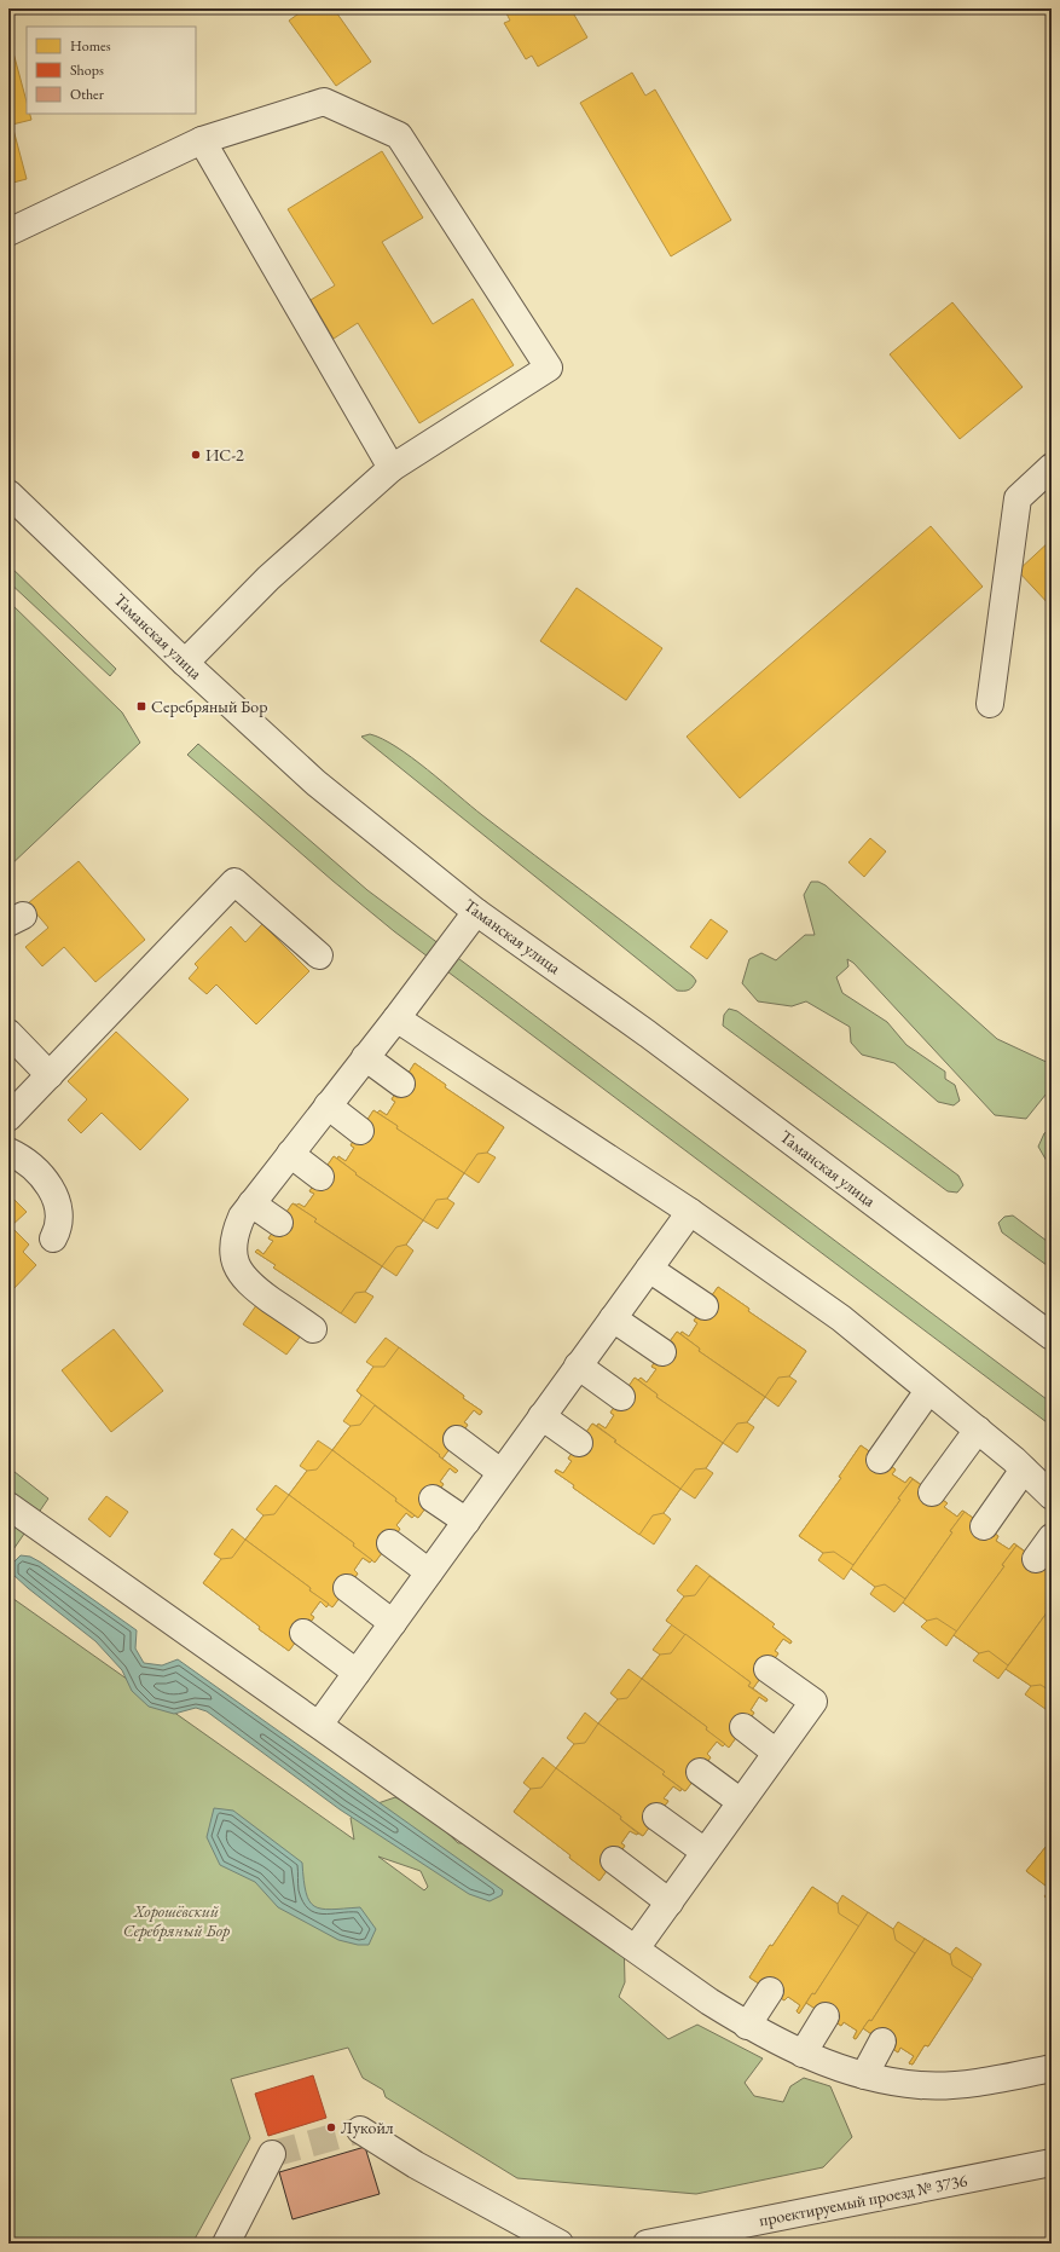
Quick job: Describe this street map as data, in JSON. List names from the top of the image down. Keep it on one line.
{"streets":{"street":["Таманская улица","проектируемый проезд № 3736"]},"parks":["Хорошёвский Серебряный Бор"],"places":{"other":["ИС-2","Лукойл"],"transit":["Серебряный Бор"]},"legend":["Homes","Shops","Other"]}
